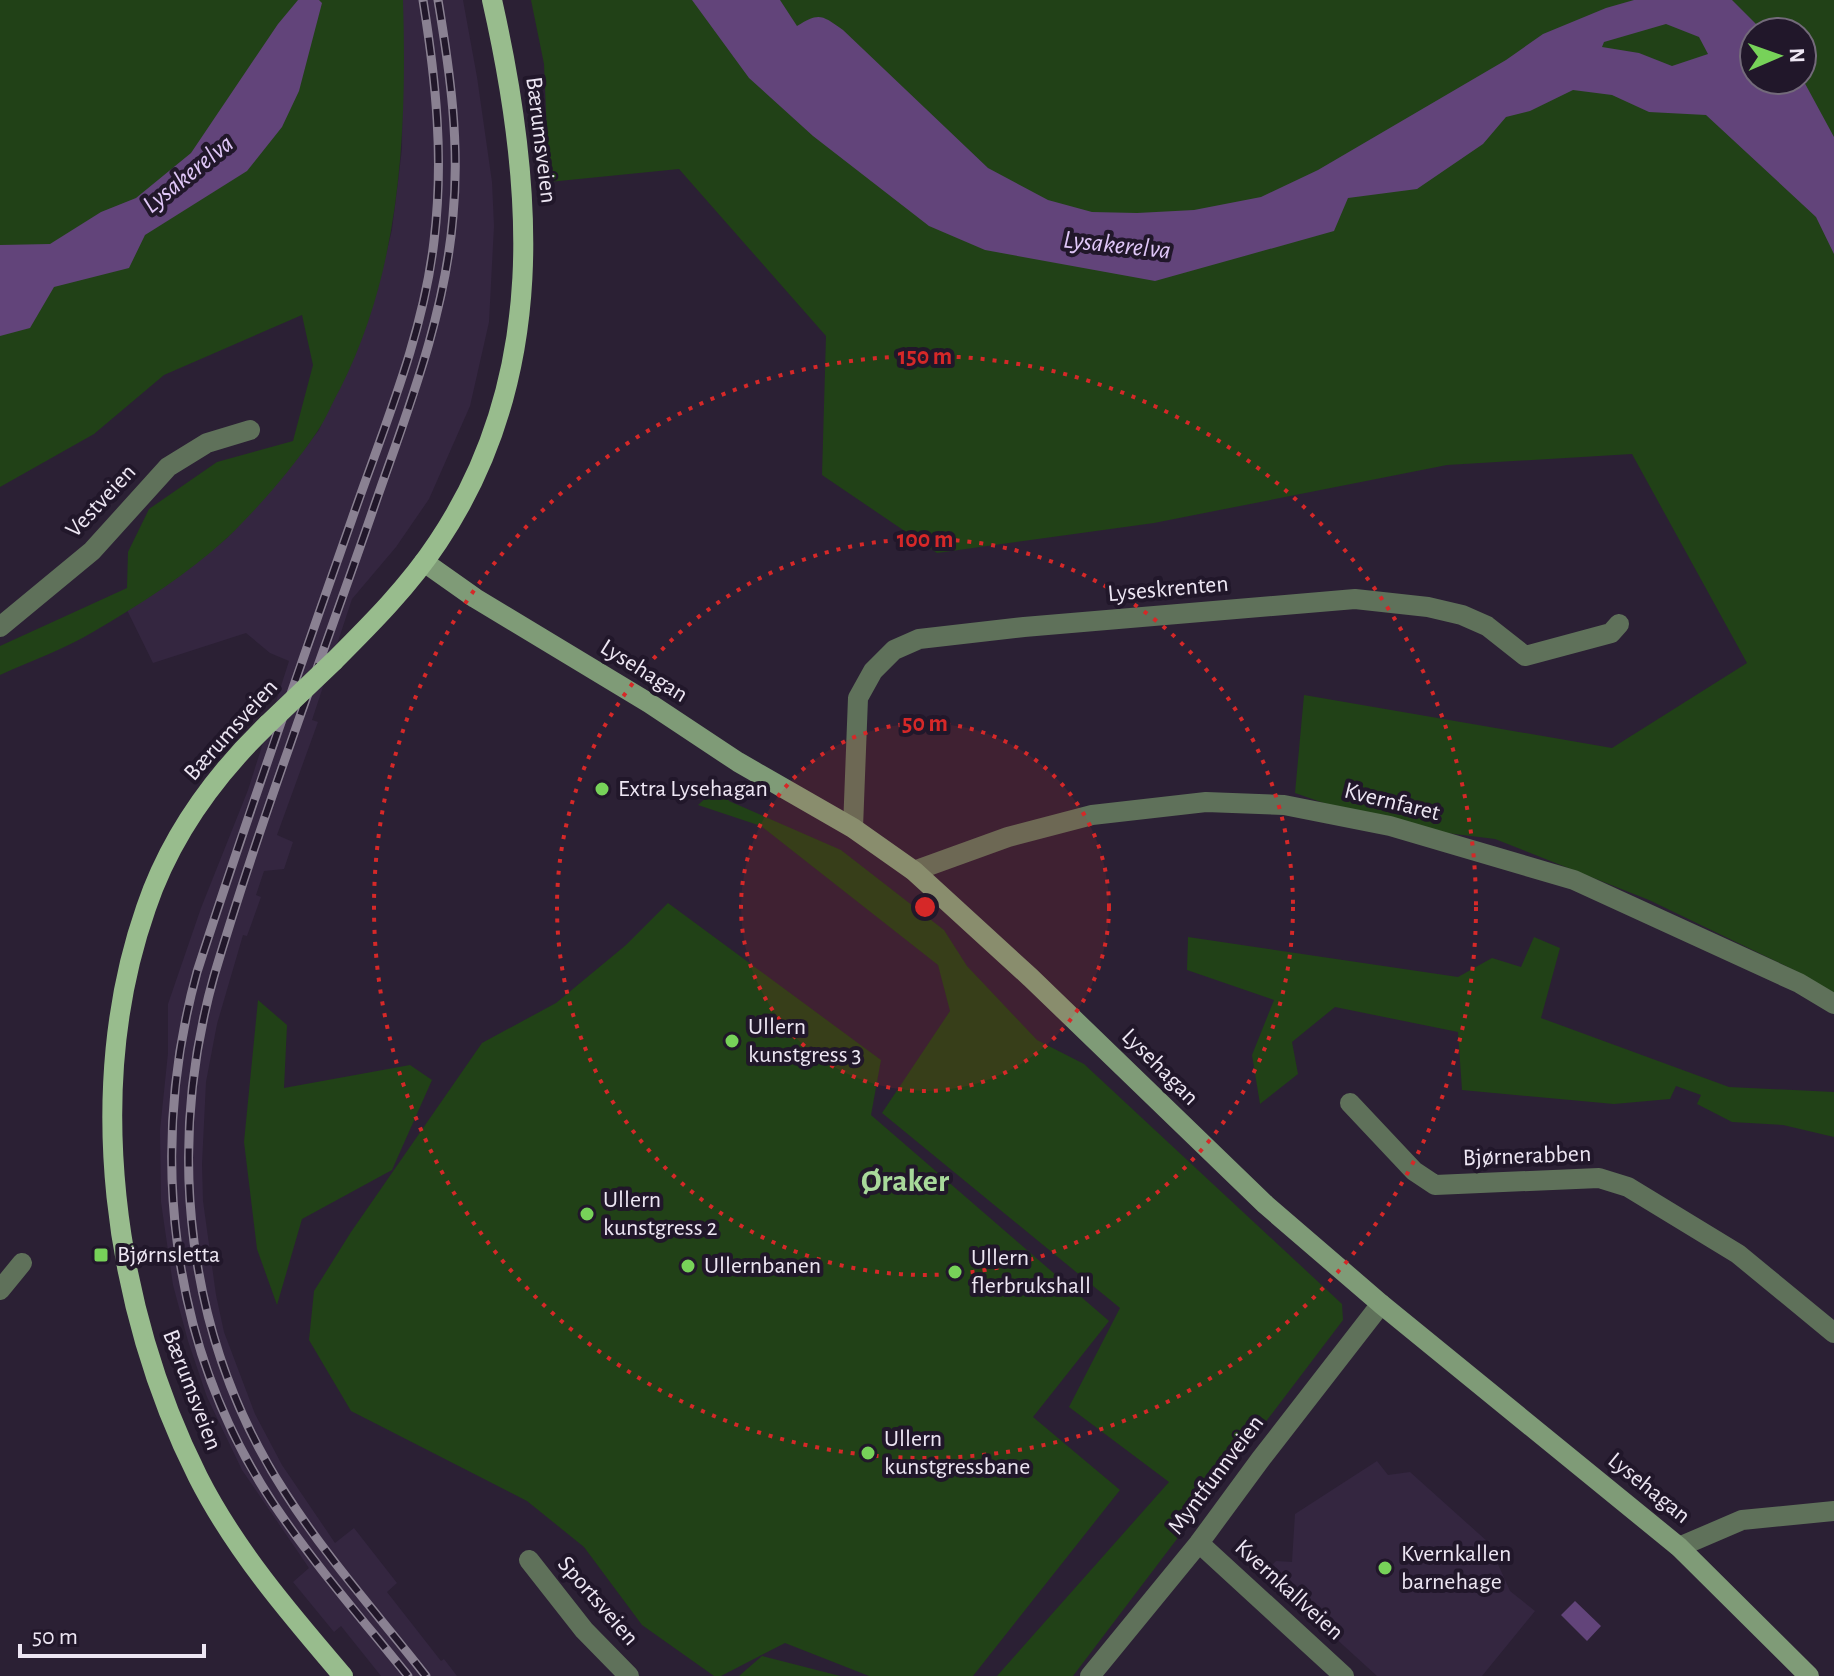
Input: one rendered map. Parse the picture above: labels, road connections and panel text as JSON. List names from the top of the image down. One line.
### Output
{"streets":{"main road":["Bærumsveien"],"street":["Vestveien","Lyseskrenten","Lysehagan","Kvernfaret","Bjørnerabben","Myntfunnveien","Kvernkallveien","Sportsveien"]},"crossings":[["Bærumsveien","Lysehagan"],["Lyseskrenten","Lysehagan"],["Lysehagan","Kvernfaret"],["Lysehagan","Myntfunnveien"],["Myntfunnveien","Kvernkallveien"]],"districts":["Øraker"],"water":["Lysakerelva"],"places":{"other":["Extra Lysehagan","Ullern kunstgress 3","Ullern kunstgress 2","Ullernbanen","Ullern flerbrukshall","Ullern kunstgressbane","Kvernkallen barnehage"],"transit":["Bjørnsletta"]},"scale_bar":"50 m","north":"right","rings":["150 m","100 m","50 m"]}
